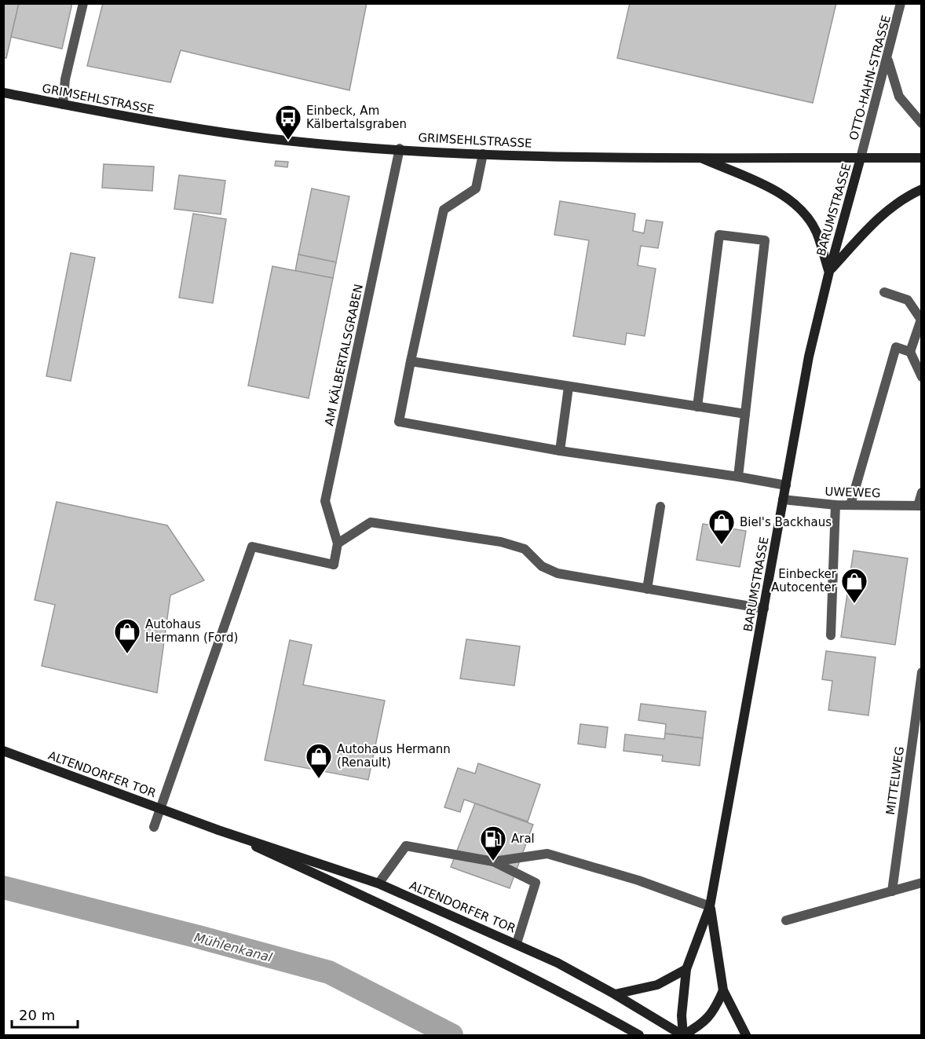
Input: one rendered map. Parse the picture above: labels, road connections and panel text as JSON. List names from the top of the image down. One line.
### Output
{"streets":{"main road":["GRIMSEHLSTRASSE","BARUMSTRASSE","ALTENDORFER TOR"],"street":["OTTO-HAHN-STRASSE","AM KÄLBERTALSGRABEN","UWEWEG","MITTELWEG"]},"crossings":[["OTTO-HAHN-STRASSE","GRIMSEHLSTRASSE"],["OTTO-HAHN-STRASSE","BARUMSTRASSE"],["GRIMSEHLSTRASSE","BARUMSTRASSE"],["GRIMSEHLSTRASSE","AM KÄLBERTALSGRABEN"],["BARUMSTRASSE","UWEWEG"],["BARUMSTRASSE","ALTENDORFER TOR"],["AM KÄLBERTALSGRABEN","ALTENDORFER TOR"]],"water":["Mühlenkanal"],"places":{"bus stop":["Einbeck, Am Kälbertalsgraben"],"shop":["Biel's Backhaus","Einbecker Autocenter","Autohaus Hermann (Ford)","Autohaus Hermann (Renault)"],"fuel station":["Aral"]},"scale_bar":"20 m"}
